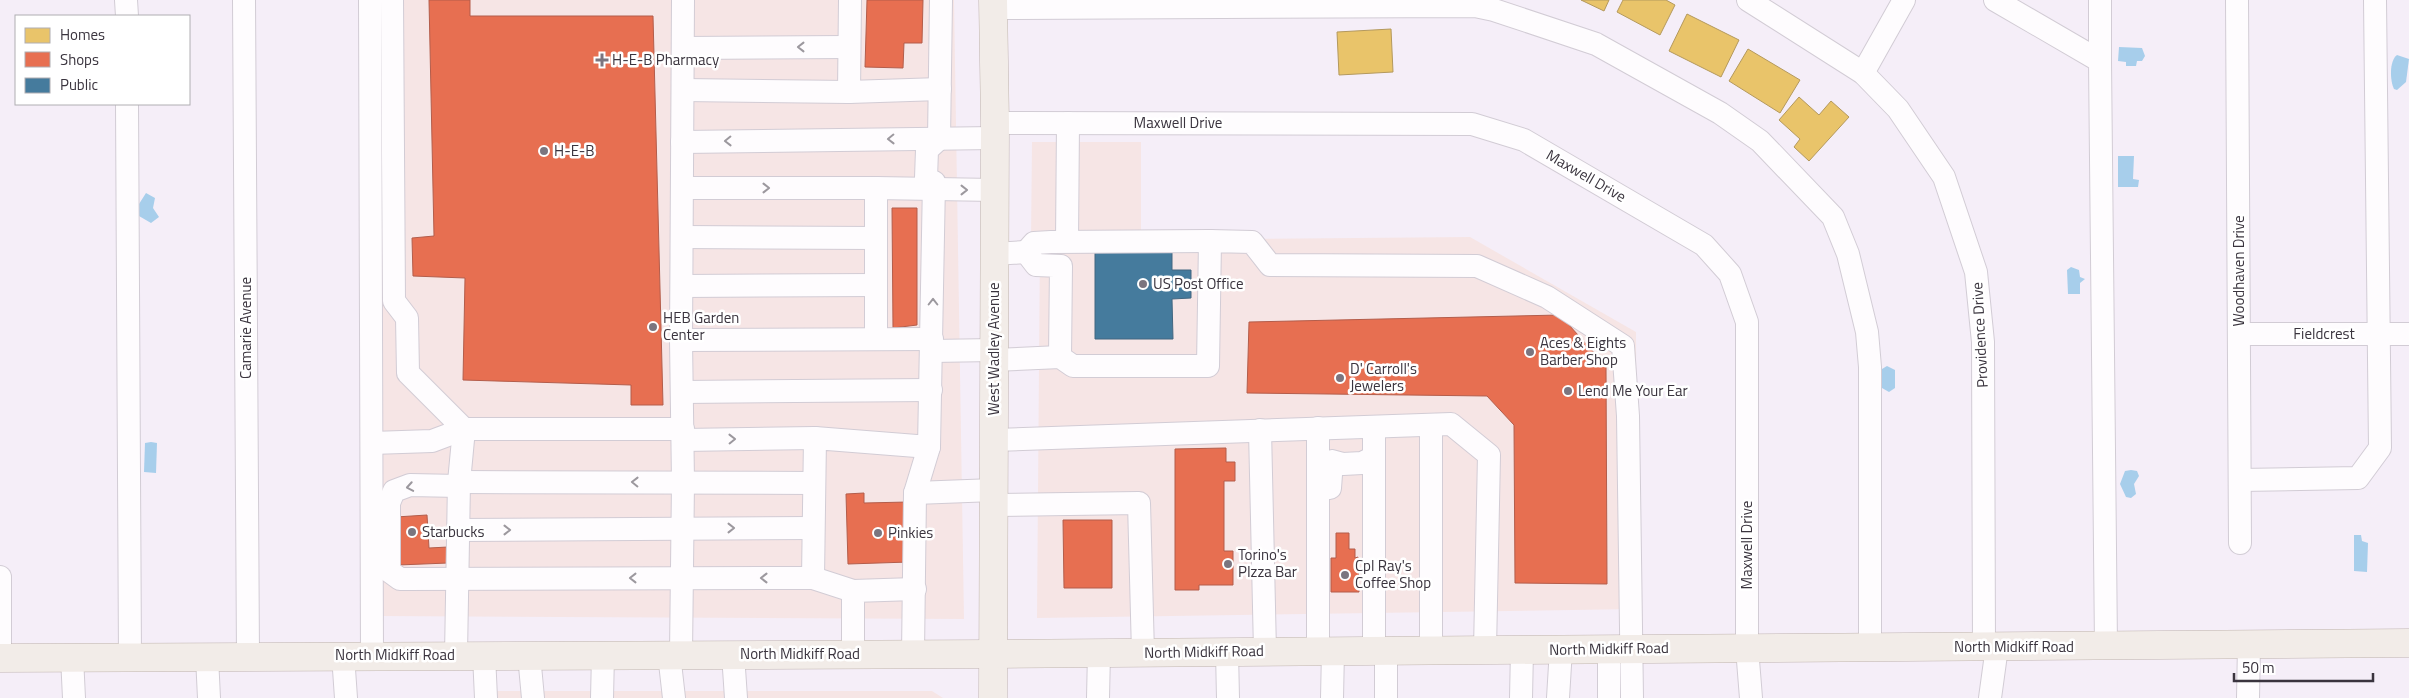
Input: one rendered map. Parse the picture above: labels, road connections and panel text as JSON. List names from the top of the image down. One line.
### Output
{"streets":{"main road":["West Wadley Avenue","North Midkiff Road"],"street":["Maxwell Drive","Woodhaven Drive","Camarie Avenue","Fieldcrest","Providence Drive"]},"crossings":[["Maxwell Drive","West Wadley Avenue"],["Maxwell Drive","North Midkiff Road"],["Woodhaven Drive","Fieldcrest"],["Camarie Avenue","North Midkiff Road"],["Providence Drive","North Midkiff Road"],["West Wadley Avenue","North Midkiff Road"]],"places":{"health":["H-E-B Pharmacy"],"other":["H-E-B","US Post Office","HEB Garden Center","Aces & Eights Barber Shop","D' Carroll's Jewelers","Lend Me Your Ear","Starbucks","Pinkies","Torino's PIzza Bar","Cpl Ray's Coffee Shop"]},"legend":["Homes","Shops","Public"],"scale_bar":"50 m"}
